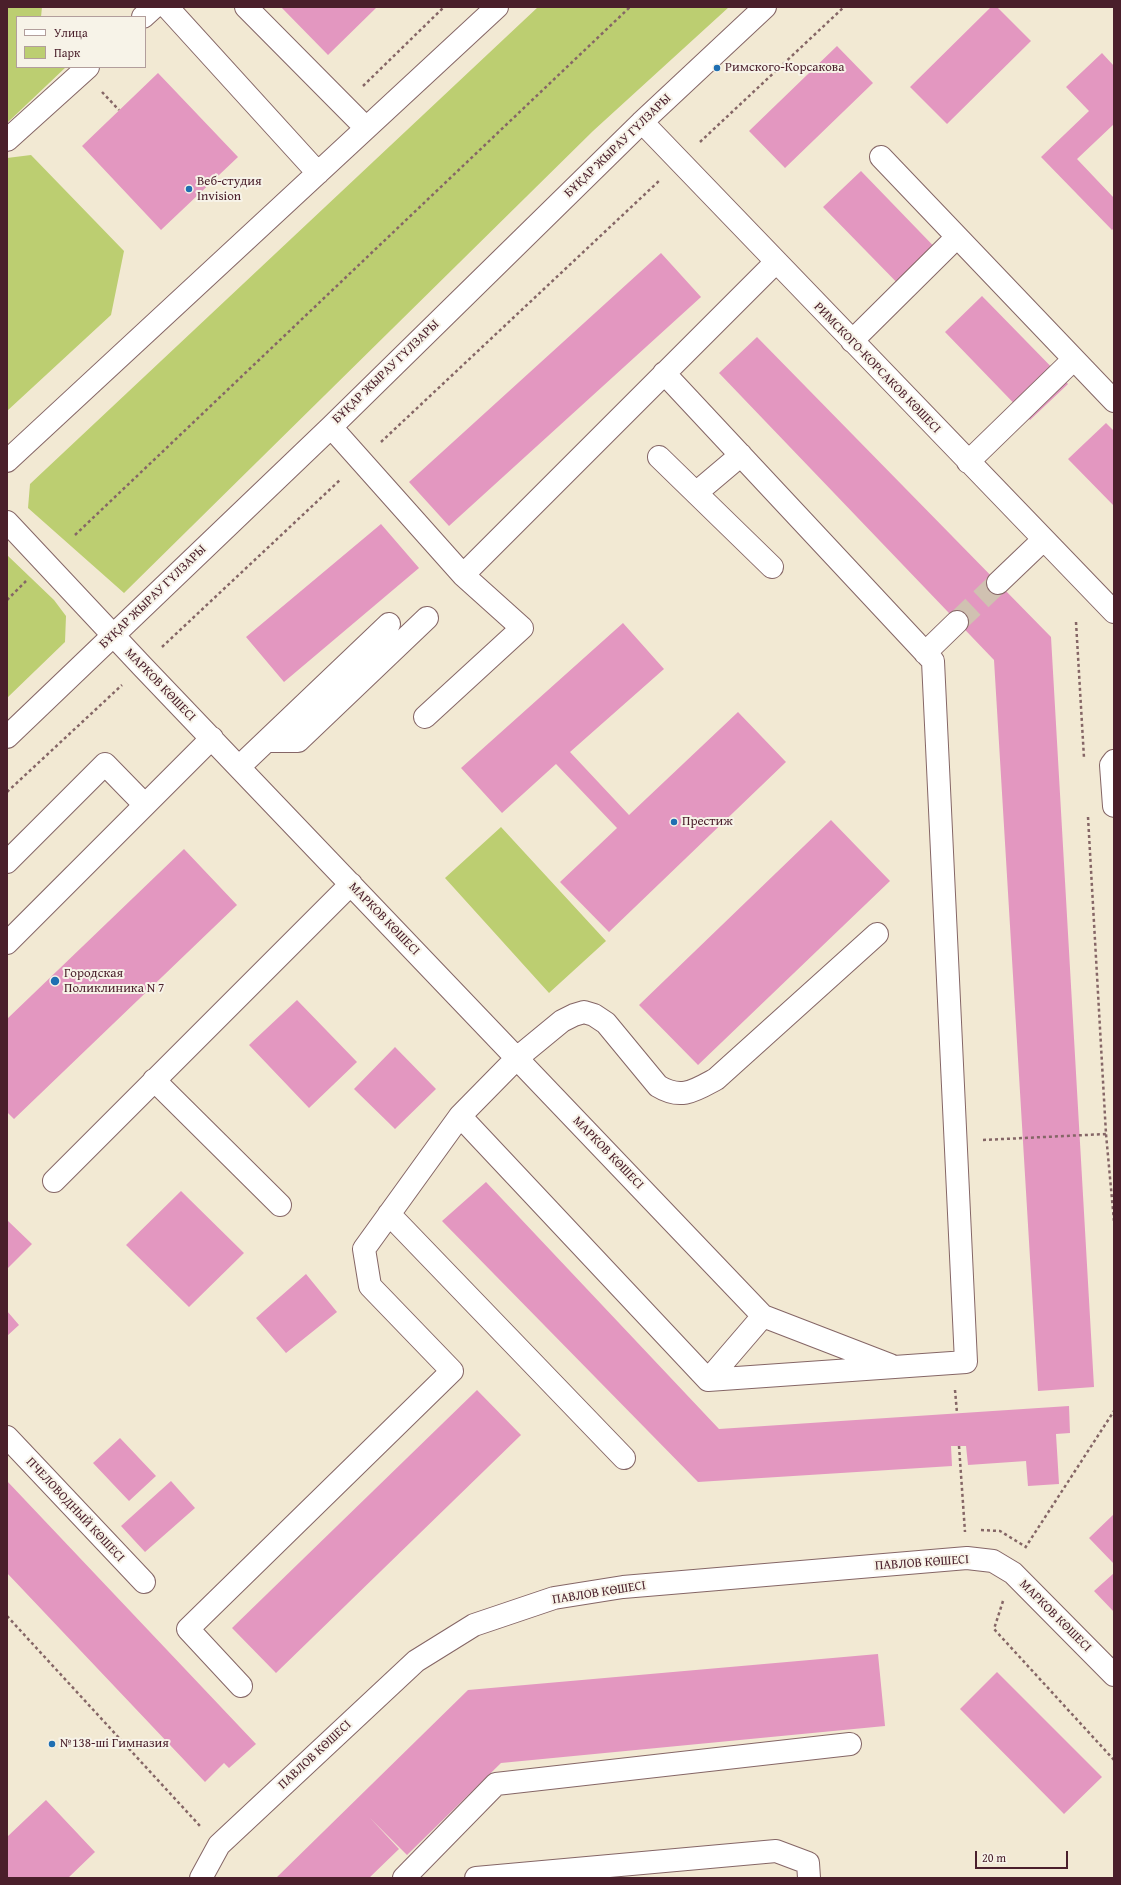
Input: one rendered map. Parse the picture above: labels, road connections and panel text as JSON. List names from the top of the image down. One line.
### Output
{"streets":{"street":["БҰҚАР ЖЫРАУ ГҮЛЗАРЫ","РИМСКОГО-КОРСАКОВ КӨШЕСІ","МАРКОВ КӨШЕСІ","ПЧЕЛОВОДНЫЙ КӨШЕСІ","ПАВЛОВ КӨШЕСІ"]},"crossings":[["БҰҚАР ЖЫРАУ ГҮЛЗАРЫ","РИМСКОГО-КОРСАКОВ КӨШЕСІ"],["БҰҚАР ЖЫРАУ ГҮЛЗАРЫ","МАРКОВ КӨШЕСІ"],["МАРКОВ КӨШЕСІ","ПАВЛОВ КӨШЕСІ"]],"places":["Римского-Корсакова","Веб-студия Invision","Престиж","Городская Поликлиника N 7","№138-ші Гимназия"],"legend":["Улица","Парк"],"scale_bar":"20 m"}
